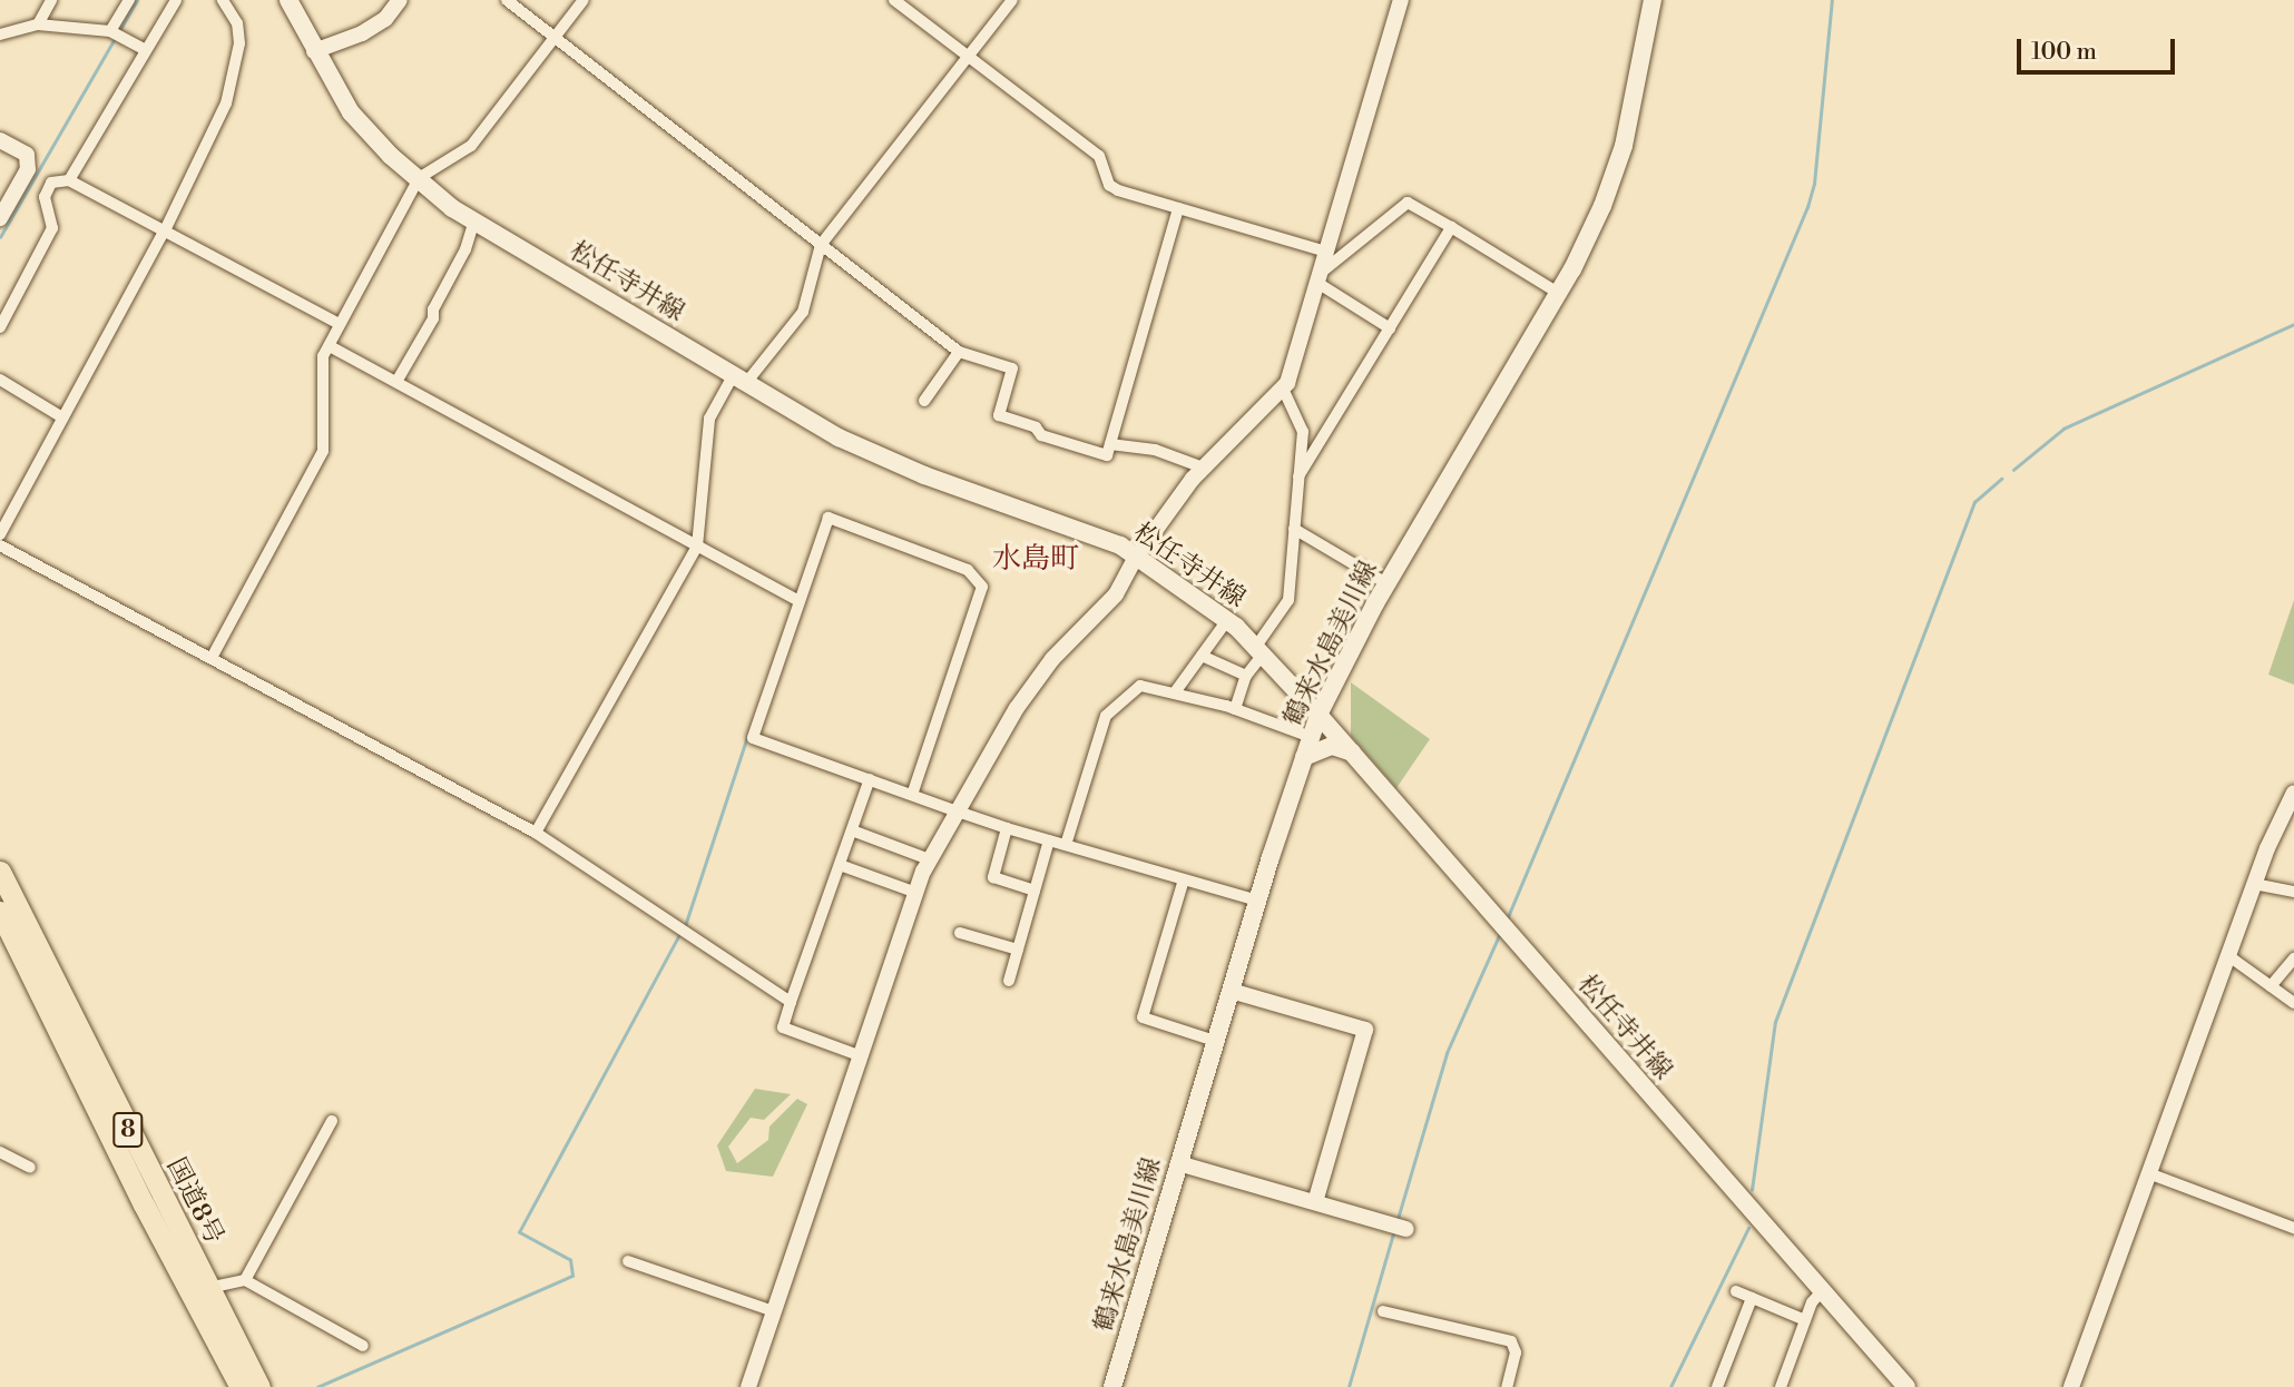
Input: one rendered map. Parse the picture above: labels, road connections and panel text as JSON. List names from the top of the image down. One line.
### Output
{"streets":{"highway":["8","国道8号"],"main road":["松任寺井線","鶴来水島美川線"]},"crossings":[["松任寺井線","鶴来水島美川線"]],"districts":["水島町"],"scale_bar":"100 m"}
